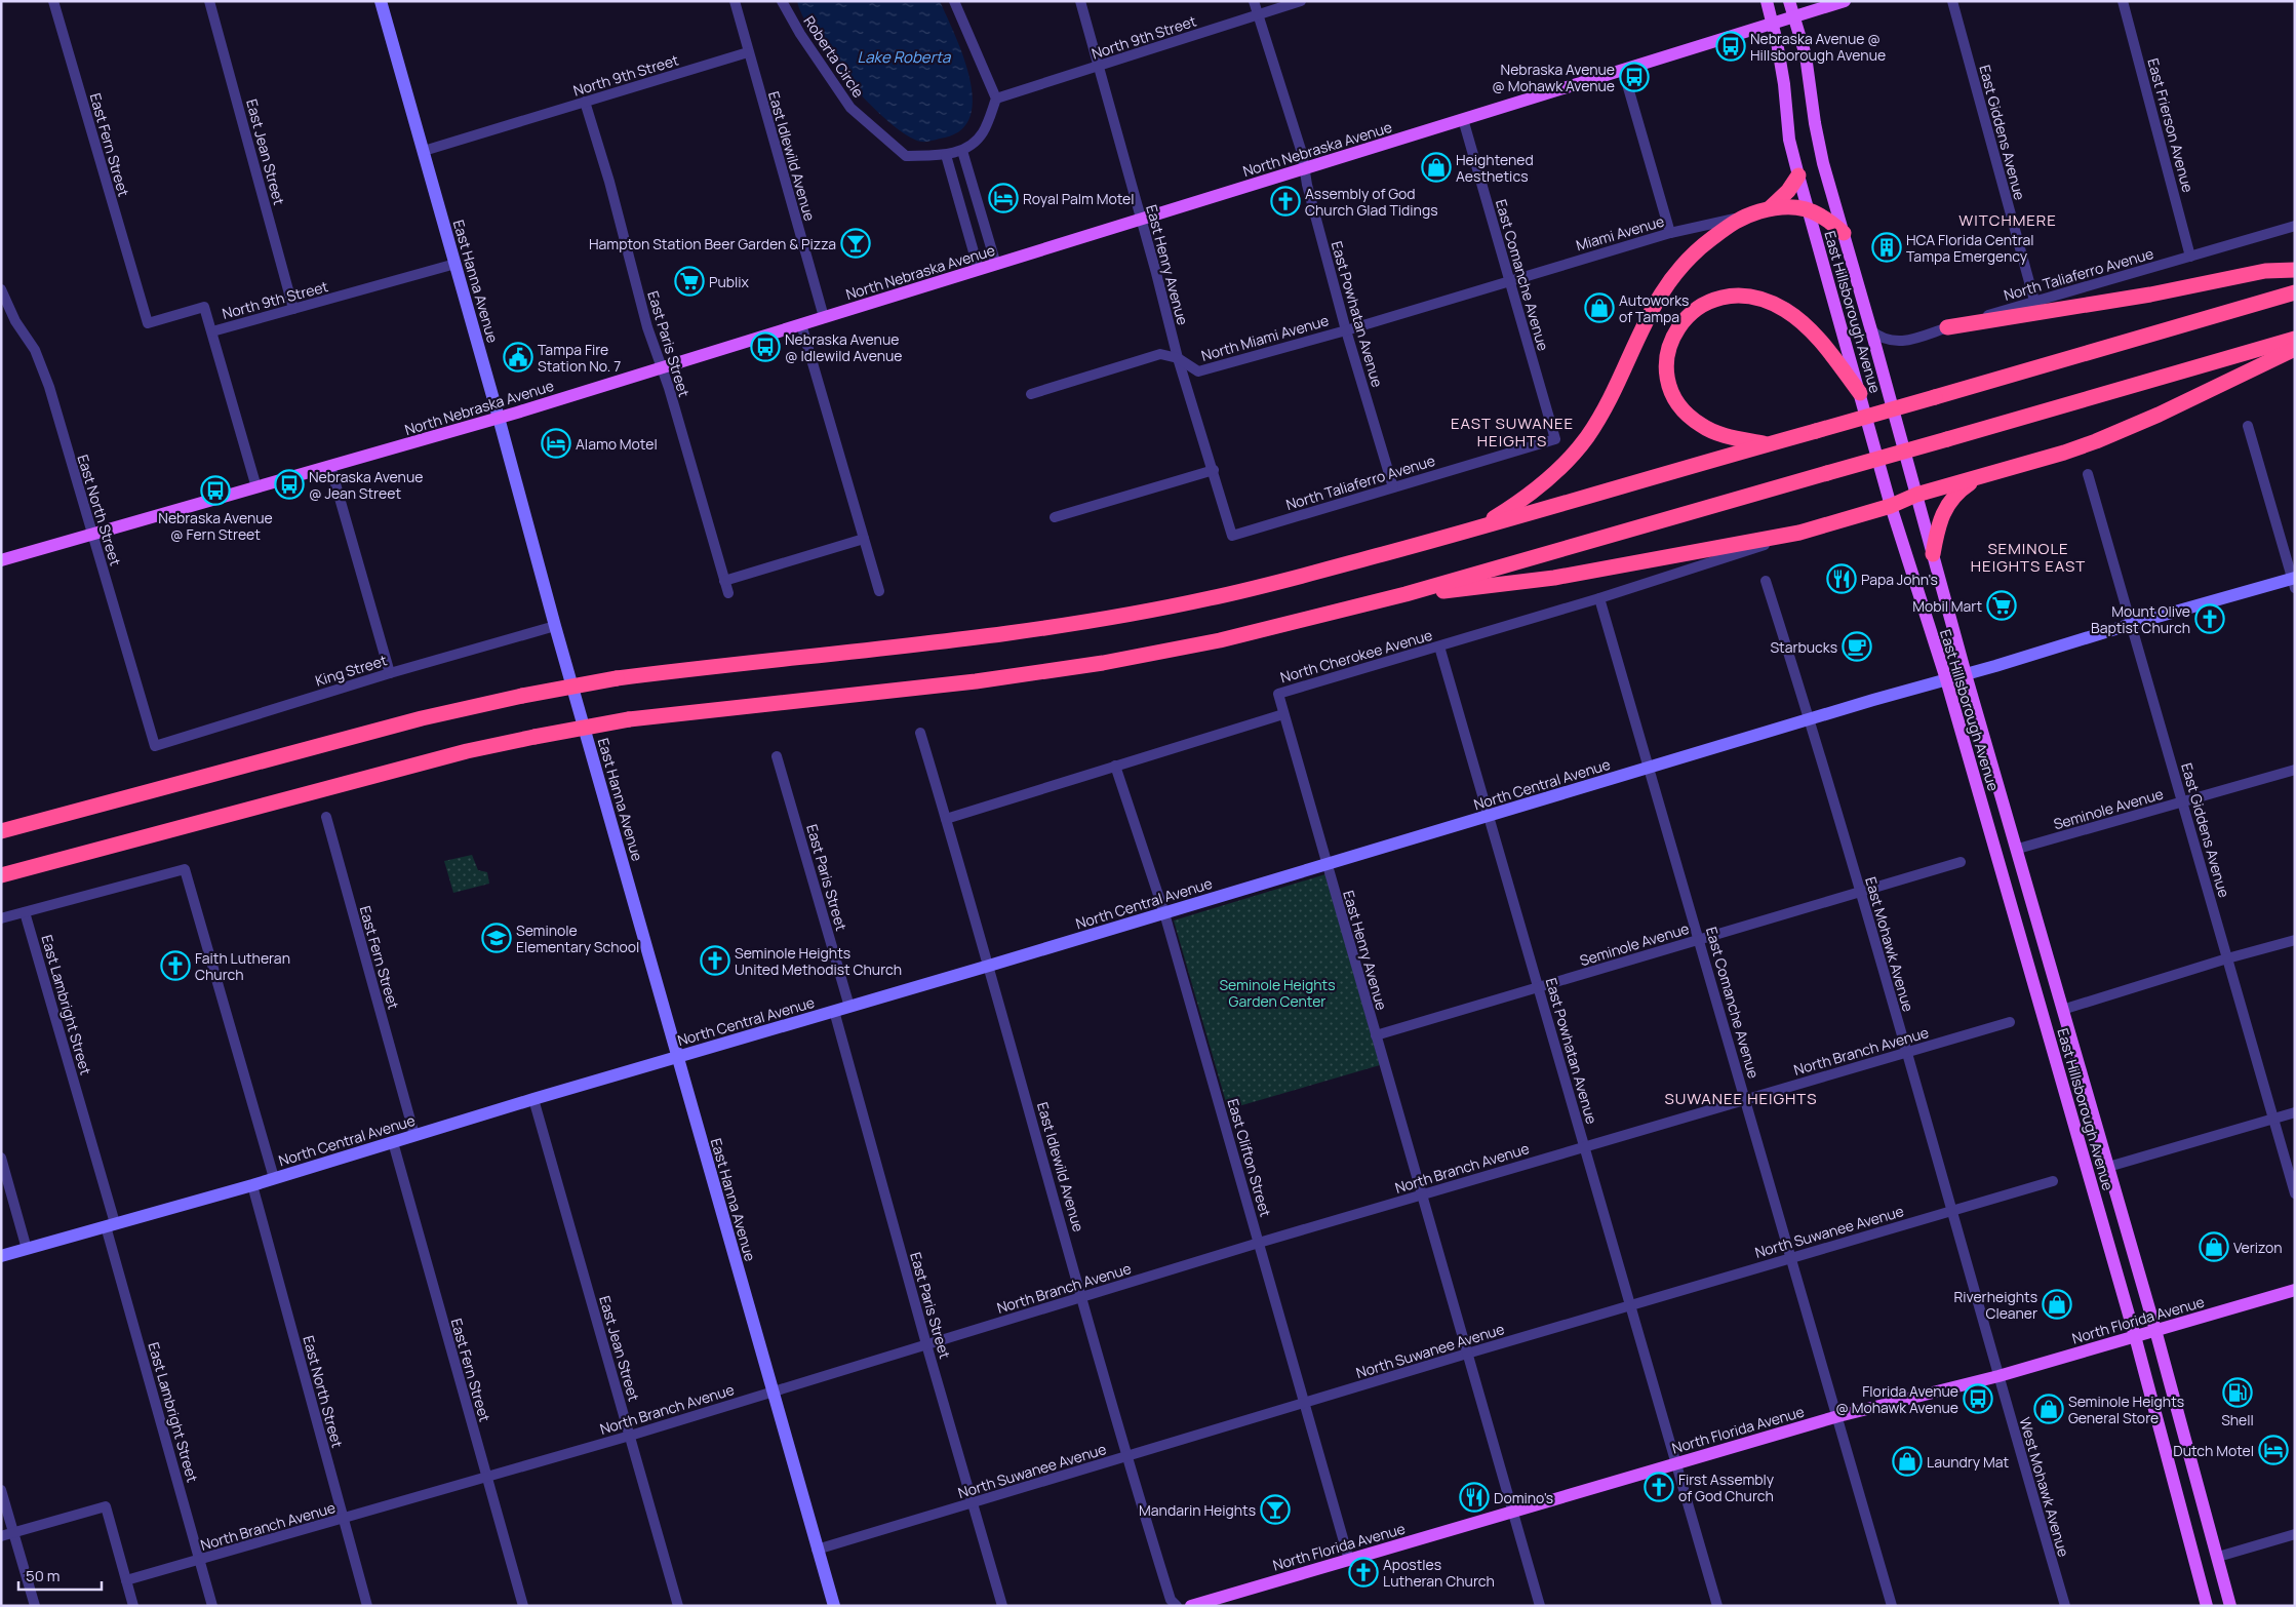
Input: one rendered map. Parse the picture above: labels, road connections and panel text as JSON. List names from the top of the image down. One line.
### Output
{"streets":{"main road":["North Nebraska Avenue","East Hillsborough Avenue","North Florida Avenue"],"street":["North 9th Street","Roberta Circle","East Frierson Avenue","East Giddens Avenue","East Fern Street","East Jean Street","East Idlewild Avenue","Miami Avenue","East Henry Avenue","North Taliaferro Avenue","East Comanche Avenue","East Hanna Avenue","East Powhatan Avenue","North Miami Avenue","East Paris Street","East North Street","North Cherokee Avenue","King Street","North Central Avenue","Seminole Avenue","East Mohawk Avenue","East Lambright Street","North Branch Avenue","East Clifton Street","North Suwanee Avenue","West Mohawk Avenue"]},"crossings":[["North 9th Street","Roberta Circle"],["North 9th Street","East Fern Street"],["North 9th Street","East Jean Street"],["North 9th Street","East Idlewild Avenue"],["North 9th Street","East Henry Avenue"],["North 9th Street","East Hanna Avenue"],["North 9th Street","East Powhatan Avenue"],["North 9th Street","East Paris Street"],["East Frierson Avenue","North Taliaferro Avenue"],["East Giddens Avenue","North Taliaferro Avenue"],["East Giddens Avenue","North Central Avenue"],["East Giddens Avenue","Seminole Avenue"],["East Fern Street","North Central Avenue"],["East Fern Street","North Branch Avenue"],["North Nebraska Avenue","East Idlewild Avenue"],["North Nebraska Avenue","East Henry Avenue"],["North Nebraska Avenue","East Comanche Avenue"],["North Nebraska Avenue","East Hanna Avenue"],["North Nebraska Avenue","East Hillsborough Avenue"],["North Nebraska Avenue","East Powhatan Avenue"],["North Nebraska Avenue","East Paris Street"],["North Nebraska Avenue","East North Street"],["East Jean Street","North Central Avenue"],["East Jean Street","North Branch Avenue"],["East Idlewild Avenue","North Central Avenue"],["East Idlewild Avenue","North Branch Avenue"],["East Idlewild Avenue","North Suwanee Avenue"],["Miami Avenue","East Comanche Avenue"],["Miami Avenue","North Miami Avenue"],["East Henry Avenue","North Taliaferro Avenue"],["East Henry Avenue","North Miami Avenue"],["East Henry Avenue","North Cherokee Avenue"],["East Henry Avenue","North Central Avenue"],["East Henry Avenue","Seminole Avenue"],["East Henry Avenue","North Branch Avenue"],["East Henry Avenue","North Suwanee Avenue"],["East Henry Avenue","North Florida Avenue"],["North Taliaferro Avenue","East Comanche Avenue"],["North Taliaferro Avenue","East Hillsborough Avenue"],["North Taliaferro Avenue","East Powhatan Avenue"],["East Comanche Avenue","North Miami Avenue"],["East Comanche Avenue","North Cherokee Avenue"],["East Comanche Avenue","North Central Avenue"],["East Comanche Avenue","Seminole Avenue"],["East Comanche Avenue","North Branch Avenue"],["East Comanche Avenue","North Suwanee Avenue"],["East Comanche Avenue","North Florida Avenue"],["East Hanna Avenue","King Street"],["East Hanna Avenue","North Central Avenue"],["East Hanna Avenue","North Branch Avenue"],["East Hanna Avenue","North Suwanee Avenue"],["East Hillsborough Avenue","North Central Avenue"],["East Hillsborough Avenue","Seminole Avenue"],["East Hillsborough Avenue","North Florida Avenue"],["East Powhatan Avenue","North Miami Avenue"],["East Powhatan Avenue","North Cherokee Avenue"],["East Powhatan Avenue","North Central Avenue"],["East Powhatan Avenue","Seminole Avenue"],["East Powhatan Avenue","North Branch Avenue"],["East Powhatan Avenue","North Suwanee Avenue"],["East Powhatan Avenue","North Florida Avenue"],["East Paris Street","North Central Avenue"],["East Paris Street","North Branch Avenue"],["East Paris Street","North Suwanee Avenue"],["East North Street","King Street"],["East North Street","North Central Avenue"],["East North Street","North Branch Avenue"],["North Central Avenue","East Mohawk Avenue"],["North Central Avenue","East Lambright Street"],["North Central Avenue","East Clifton Street"],["Seminole Avenue","East Mohawk Avenue"],["East Mohawk Avenue","North Branch Avenue"],["East Mohawk Avenue","North Suwanee Avenue"],["East Mohawk Avenue","North Florida Avenue"],["East Mohawk Avenue","West Mohawk Avenue"],["East Lambright Street","North Branch Avenue"],["North Branch Avenue","East Clifton Street"],["East Clifton Street","North Suwanee Avenue"],["East Clifton Street","North Florida Avenue"],["North Florida Avenue","West Mohawk Avenue"]],"districts":["WITCHMERE","EAST SUWANEE HEIGHTS","SEMINOLE HEIGHTS EAST","SUWANEE HEIGHTS"],"water":["Lake Roberta"],"parks":["Seminole Heights Garden Center"],"places":{"bus stop":["Nebraska Avenue @ Hillsborough Avenue","Nebraska Avenue @ Mohawk Avenue","Nebraska Avenue @ Idlewild Avenue","Nebraska Avenue @ Jean Street","Nebraska Avenue @ Fern Street","Florida Avenue @ Mohawk Avenue"],"shop":["Heightened Aesthetics","Autoworks of Tampa","Verizon","Riverheights Cleaner","Seminole Heights General Store","Laundry Mat"],"hotel":["Royal Palm Motel","Alamo Motel","Dutch Motel"],"church":["Assembly of God Church Glad Tidings","Mount Olive Baptist Church","Seminole Heights United Methodist Church","Faith Lutheran Church","First Assembly of God Church","Apostles Lutheran Church"],"bar":["Hampton Station Beer Garden & Pizza","Mandarin Heights"],"building":["HCA Florida Central Tampa Emergency"],"supermarket":["Publix","Mobil Mart"],"public building":["Tampa Fire Station No. 7"],"restaurant":["Papa John's","Domino's"],"cafe":["Starbucks"],"school or university":["Seminole Elementary School"],"fuel station":["Shell"]},"scale_bar":"50 m"}
